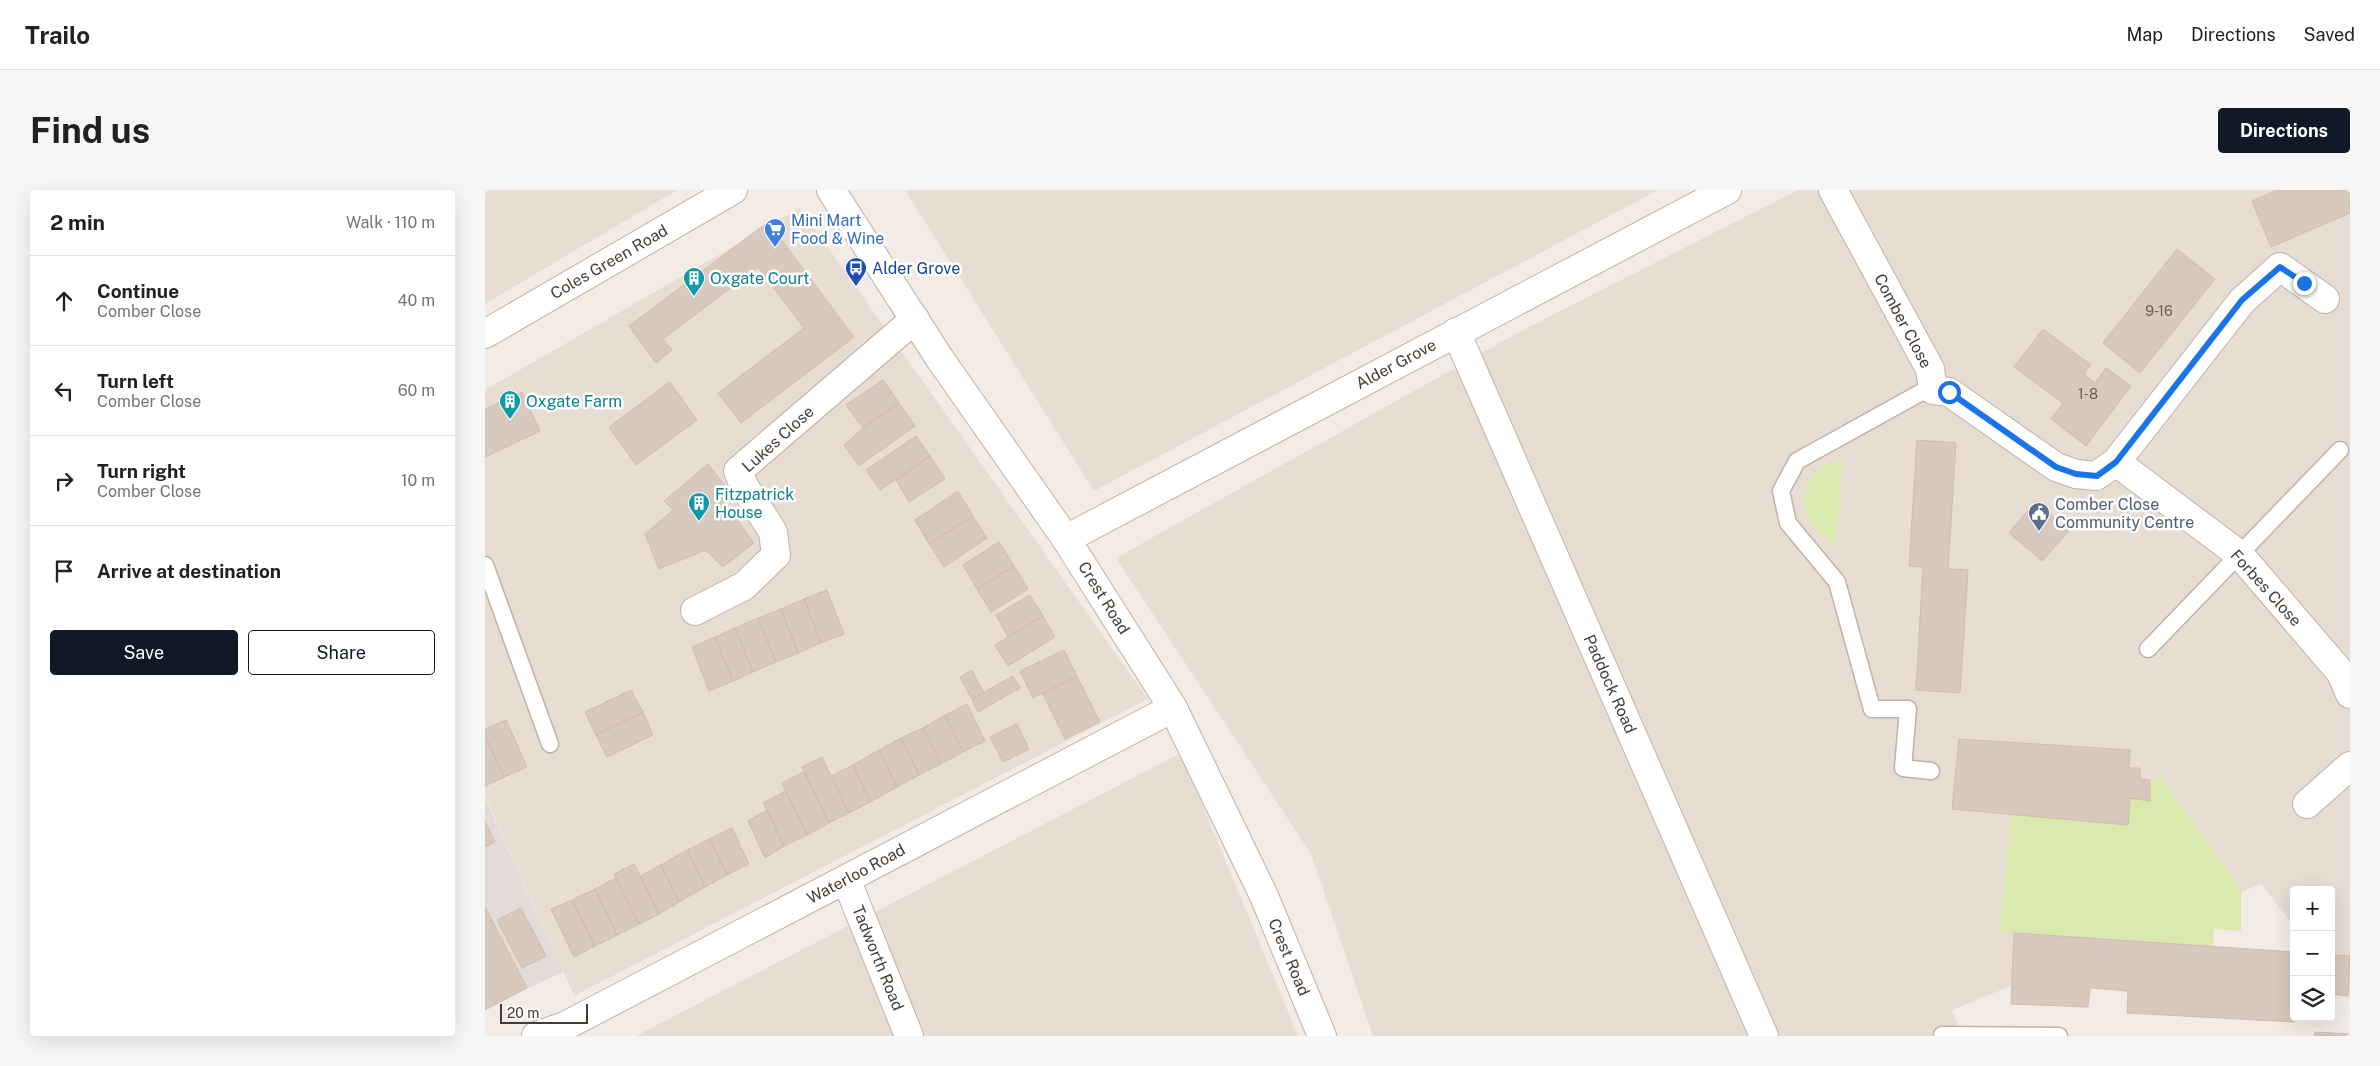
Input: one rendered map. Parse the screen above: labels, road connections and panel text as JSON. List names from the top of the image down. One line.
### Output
{"streets":{"street":["Coles Green Road","Comber Close","Alder Grove","Lukes Close","Forbes Close","Crest Road","Paddock Road","Waterloo Road","Tadworth Road"]},"crossings":[["Comber Close","Forbes Close"],["Alder Grove","Crest Road"],["Alder Grove","Paddock Road"],["Lukes Close","Crest Road"],["Crest Road","Waterloo Road"],["Waterloo Road","Tadworth Road"]],"places":{"supermarket":["Mini Mart Food & Wine"],"bus stop":["Alder Grove"],"building":["Oxgate Court","Oxgate Farm","Fitzpatrick House"],"public building":["Comber Close Community Centre"]},"house_numbers":["9-16","1-8"],"scale_bar":"20 m","page":{"header":"Trailo","nav":["Map","Directions","Saved"],"buttons":["Directions",["Save","Share"]],"title":"Find us","heading":["2 min","Walk · 110 m"],"list":[["Continue","Comber Close","40 m"],["Turn left","Comber Close","60 m"],["Turn right","Comber Close","10 m"],"Arrive at destination"],"map_buttons":["+","−"],"scale":"20 m"}}
